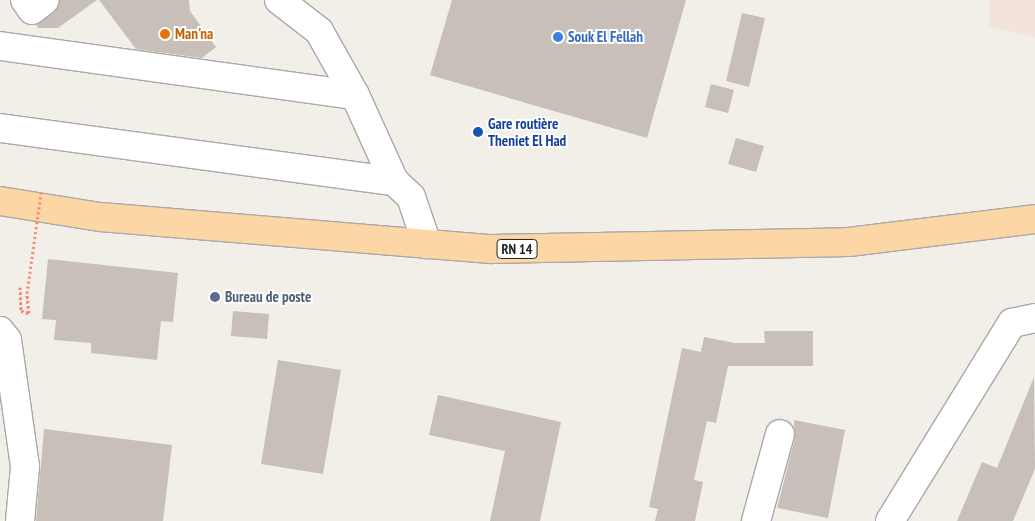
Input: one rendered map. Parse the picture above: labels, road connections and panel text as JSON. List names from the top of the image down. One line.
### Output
{"streets":{"main road":["RN 14"]},"places":["Man'na","Souk El Fellah","Gare routière Theniet El Had","Bureau de poste"]}
